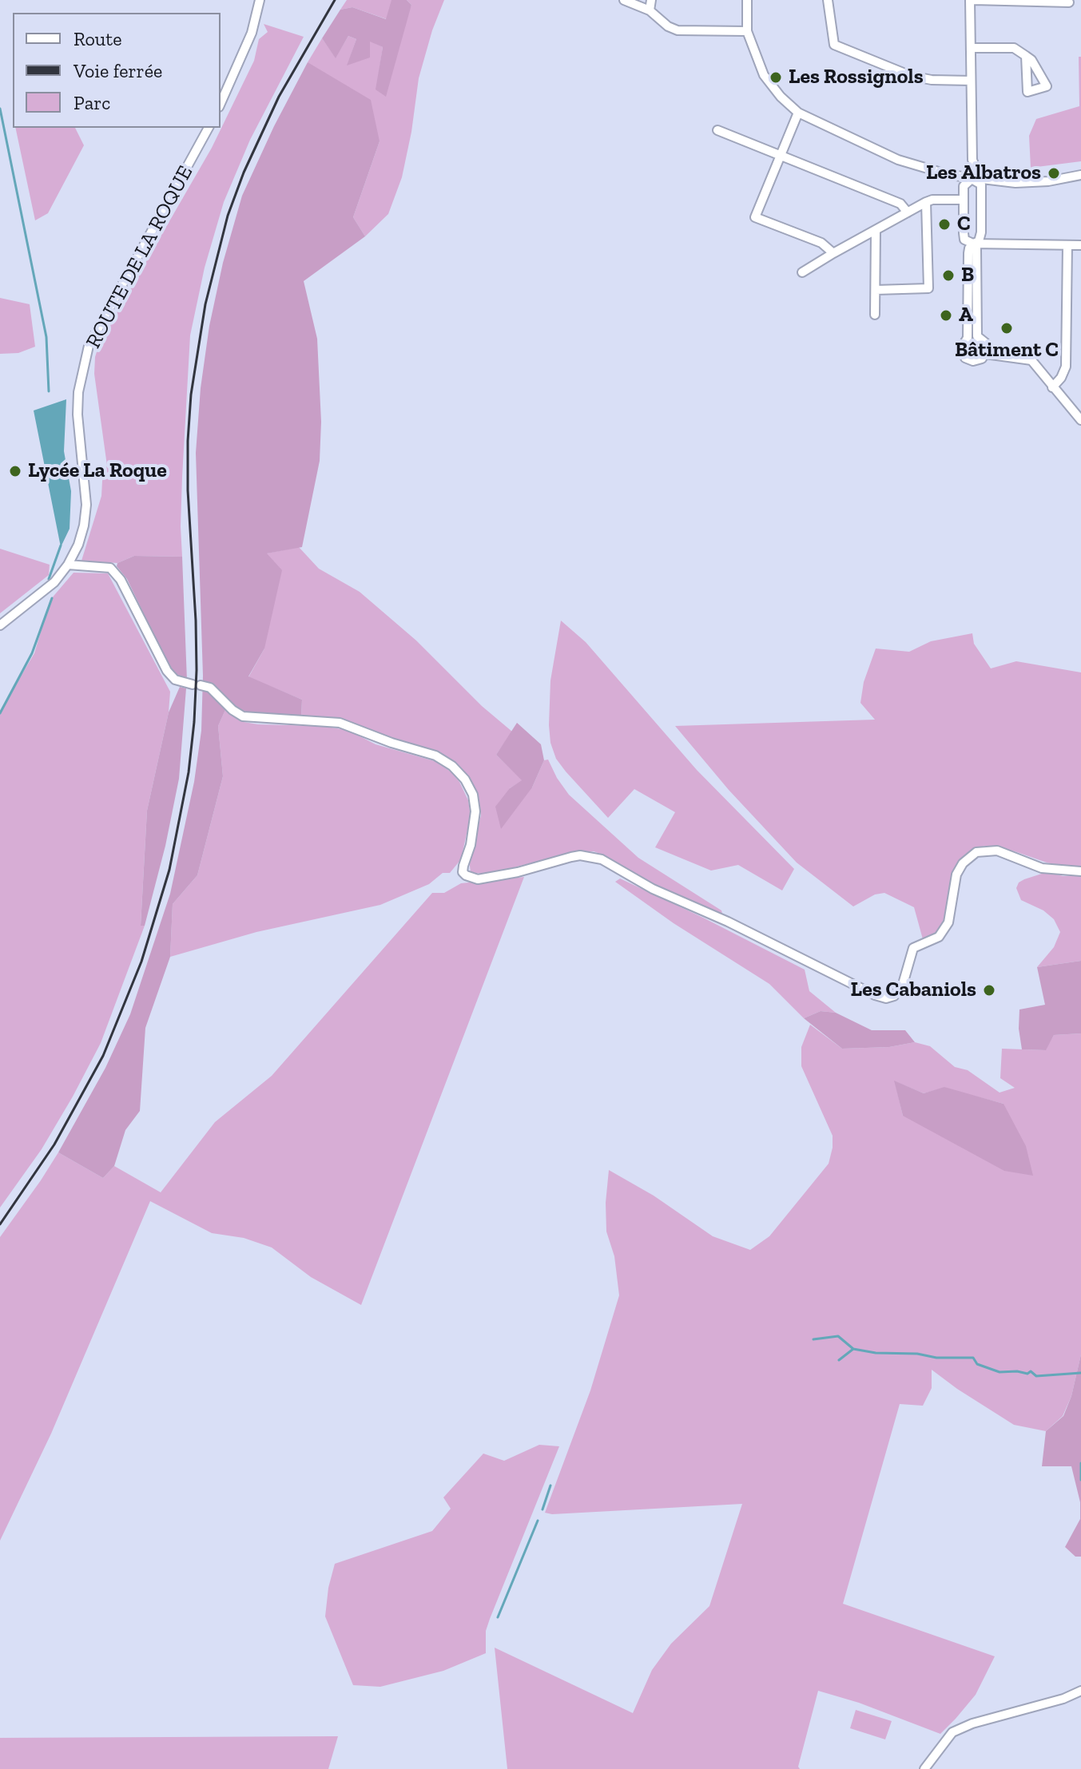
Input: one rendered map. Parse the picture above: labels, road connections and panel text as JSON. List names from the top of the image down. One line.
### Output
{"streets":{"street":["ROUTE DE LA ROQUE"]},"places":["Les Rossignols","Les Albatros","C","B","A","Bâtiment C","Lycée La Roque","Les Cabaniols"],"legend":["Route","Voie ferrée","Parc"]}
